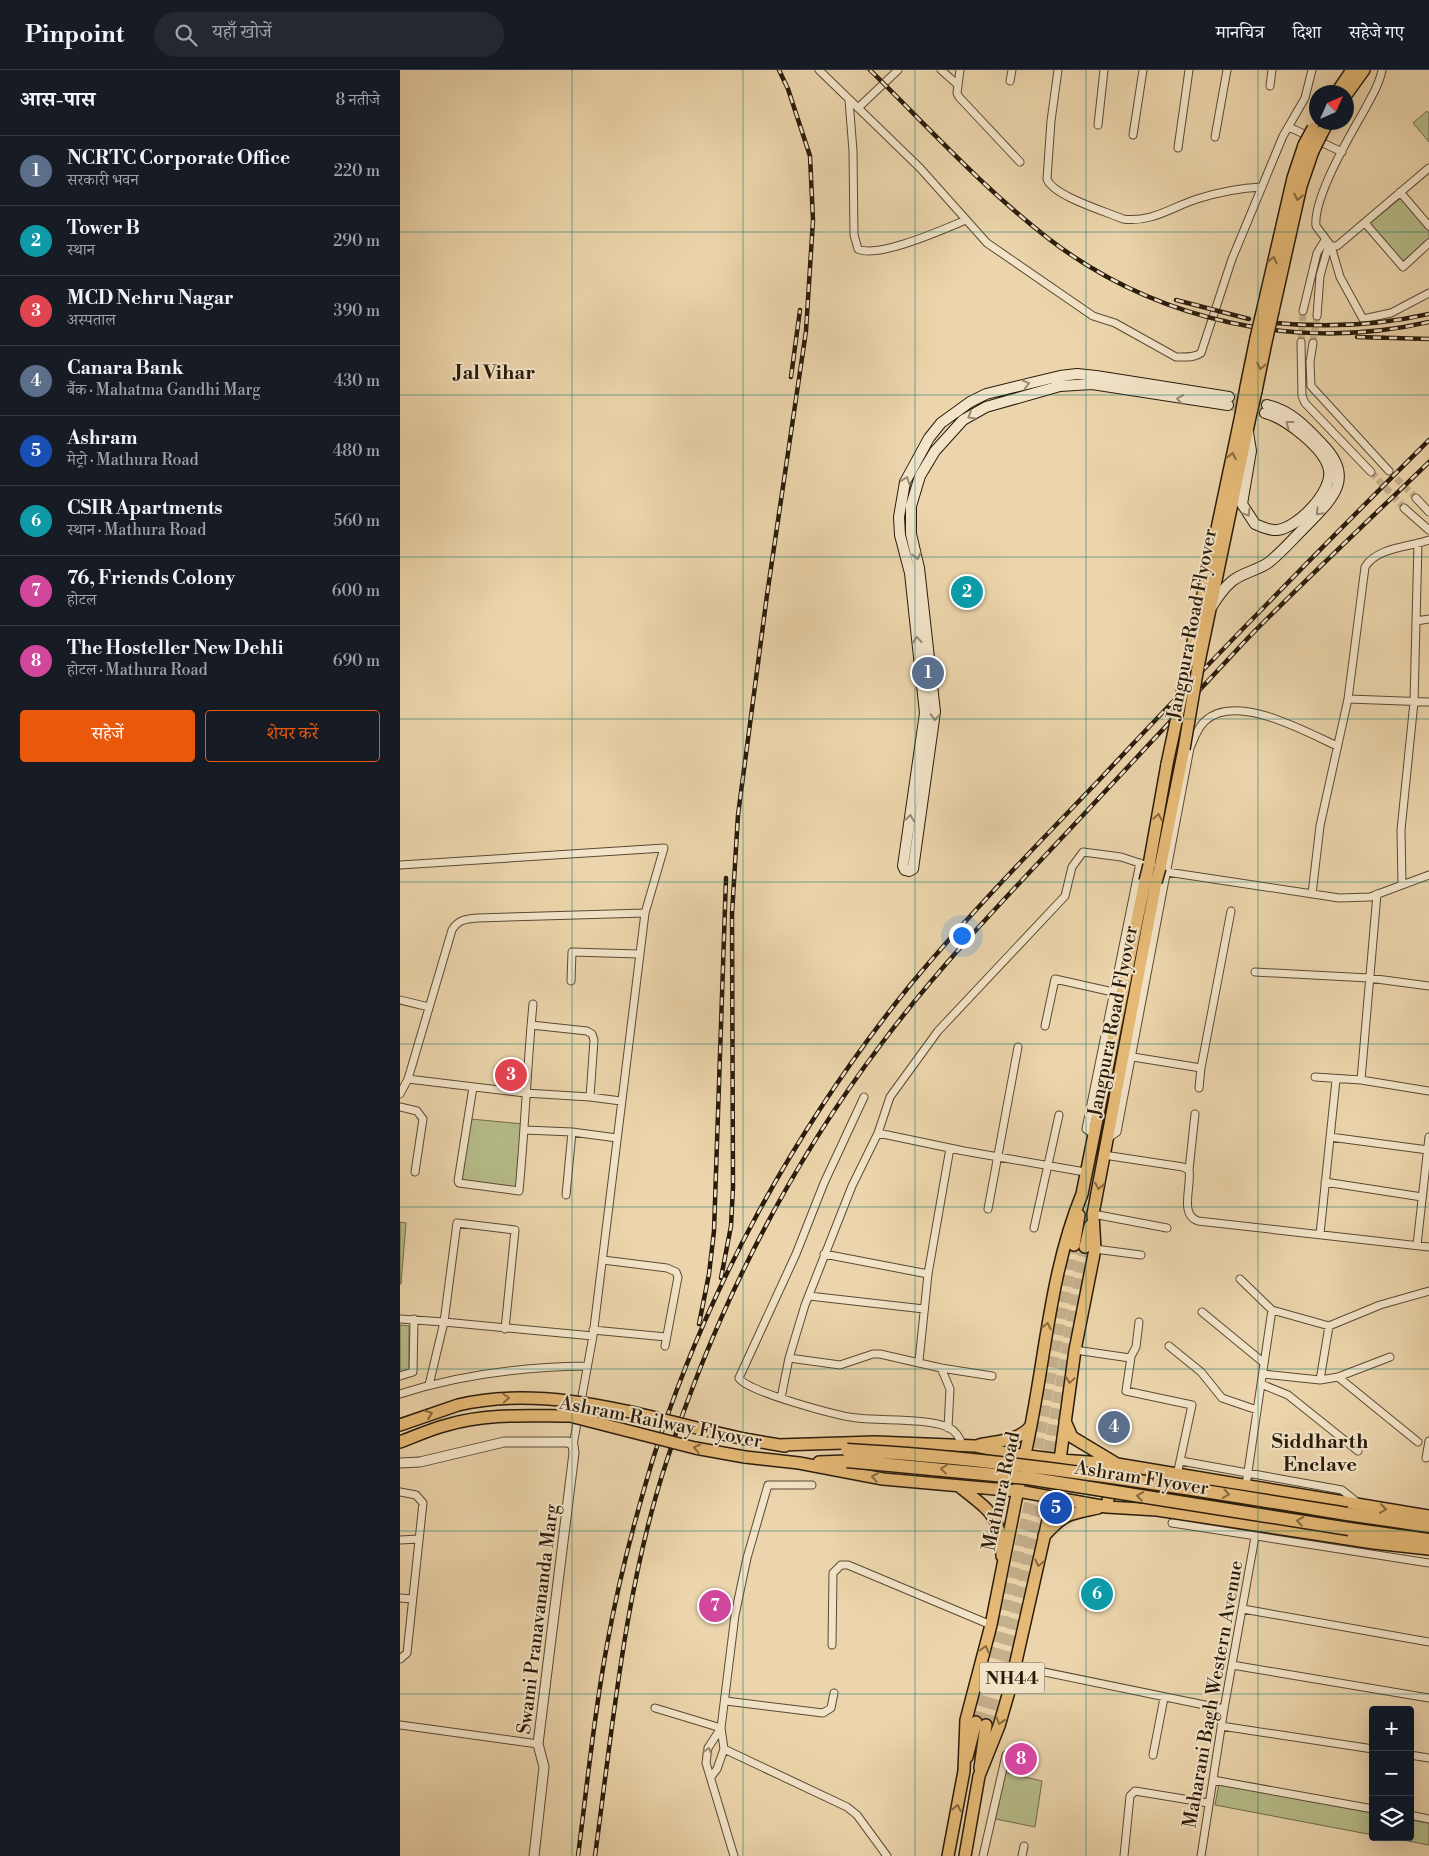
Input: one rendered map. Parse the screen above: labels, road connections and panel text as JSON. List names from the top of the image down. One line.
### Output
{"streets":{"highway":["Ashram Flyover"],"main road":["Jangpura Road Flyover","Ashram Railway Flyover","Mathura Road","NH44"],"street":["Swami Pranavananda Marg","Maharani Bagh Western Avenue"]},"crossings":[["Jangpura Road Flyover","Mathura Road"]],"districts":["Jal Vihar","Siddharth Enclave"],"north":"top right","page":{"header":"Pinpoint","search":"यहाँ खोजें","nav":["मानचित्र","दिशा","सहेजे गए"],"heading":["आस-पास","8 नतीजे"],"list":[{"mark":"1","name":"NCRTC Corporate Office","note":"सरकारी भवन","value":"220 m"},{"mark":"2","name":"Tower B","note":"स्थान","value":"290 m"},{"mark":"3","name":"MCD Nehru Nagar","note":"अस्पताल","value":"390 m"},{"mark":"4","name":"Canara Bank","note":"बैंक · Mahatma Gandhi Marg","value":"430 m"},{"mark":"5","name":"Ashram","note":"मेट्रो · Mathura Road","value":"480 m"},{"mark":"6","name":"CSIR Apartments","note":"स्थान · Mathura Road","value":"560 m"},{"mark":"7","name":"76, Friends Colony","note":"होटल","value":"600 m"},{"mark":"8","name":"The Hosteller New Dehli","note":"होटल · Mathura Road","value":"690 m"}],"pins":["2","1","3","4","5","6","7","8"],"buttons":["सहेजें","शेयर करें"],"map_buttons":["+","−"]}}
